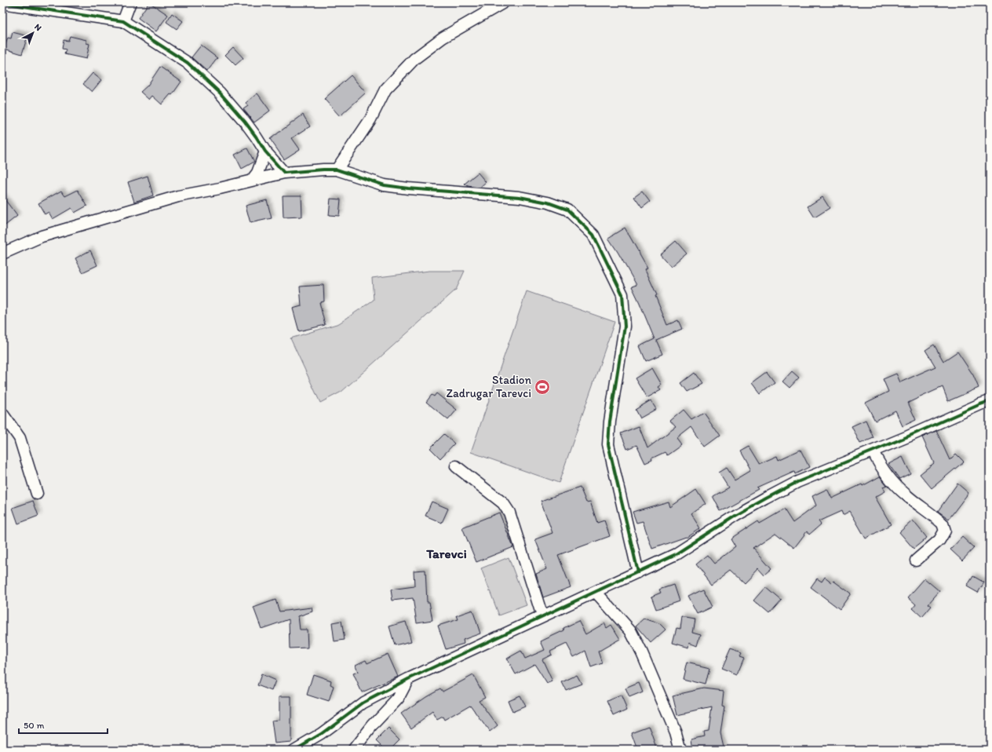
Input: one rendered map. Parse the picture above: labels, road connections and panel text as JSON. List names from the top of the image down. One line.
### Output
{"districts":["Tarevci"],"places":{"sports":["Stadion Zadrugar Tarevci"]},"scale_bar":"50 m","north":"top right"}
